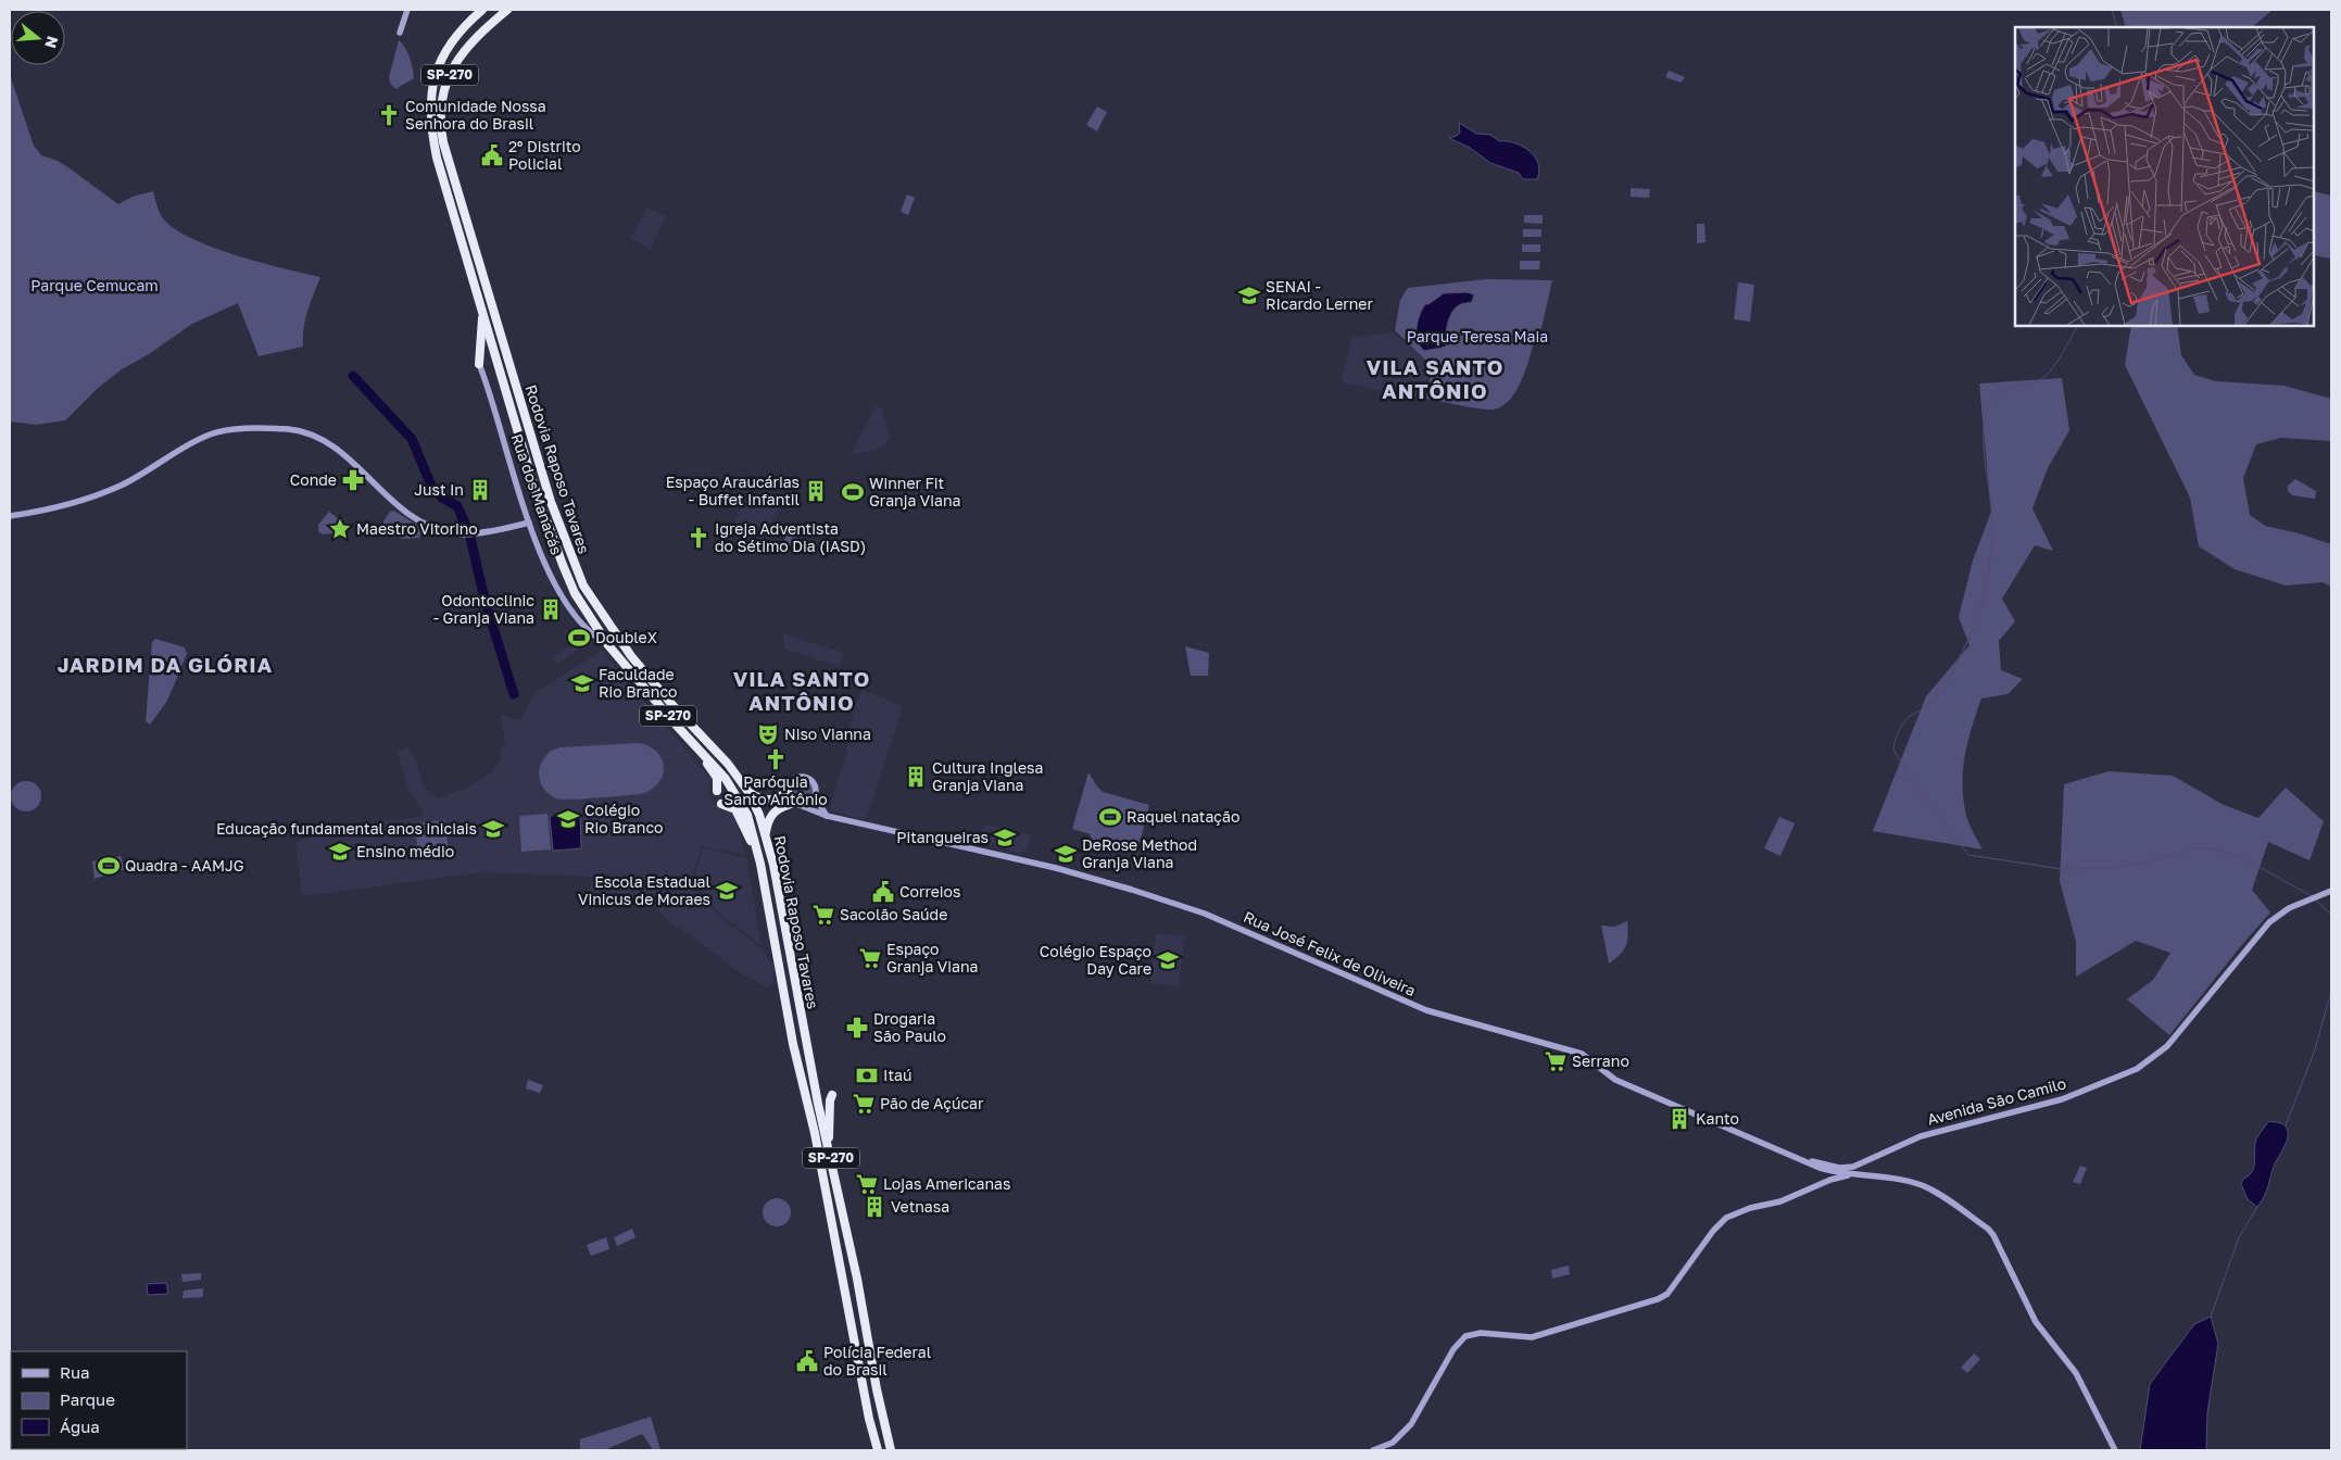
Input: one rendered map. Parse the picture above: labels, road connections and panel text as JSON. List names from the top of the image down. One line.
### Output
{"streets":{"highway":["SP-270","Rodovia Raposo Tavares"],"main road":["Rua dos Manacás","Rua José Felix de Oliveira","Avenida São Camilo"]},"crossings":[["Rodovia Raposo Tavares","Rua dos Manacás"],["Rua José Felix de Oliveira","Avenida São Camilo"]],"districts":["VILA SANTO ANTÔNIO","JARDIM DA GLÓRIA","VILA SANTO ANTÔNIO"],"parks":["Parque Cemucam","Parque Teresa Maia"],"places":{"church":["Comunidade Nossa Senhora do Brasil","Igreja Adventista do Sétimo Dia (IASD)","Paróquia Santo Antônio"],"public building":["2º Distrito Policial","Correios","Polícia Federal do Brasil"],"school or university":["SENAI - RIcardo Lerner","Faculdade Rio Branco","Colégio Rio Branco","Educação fundamental anos iniciais","Pitangueiras","Ensino médio","DeRose Method Granja Viana","Escola Estadual Vinicus de Moraes","Colégio Espaço Day Care"],"pharmacy":["Conde","Drogaria São Paulo"],"building":["Just In","Espaço Araucárias - Buffet Infantil","Odontoclinic - Granja Viana","Cultura Inglesa Granja Viana","Kanto","Vetnasa"],"sports":["Winner Fit Granja Viana","DoubleX","Raquel natação","Quadra - AAMJG"],"place":["Maestro Vitorino"],"theatre":["Niso Vianna"],"supermarket":["Sacolão Saúde","Espaço Granja Viana","Serrano","Pão de Açúcar","Lojas Americanas"],"bank":["Itaú"]},"legend":["Rua","Parque","Água"],"north":"right"}
